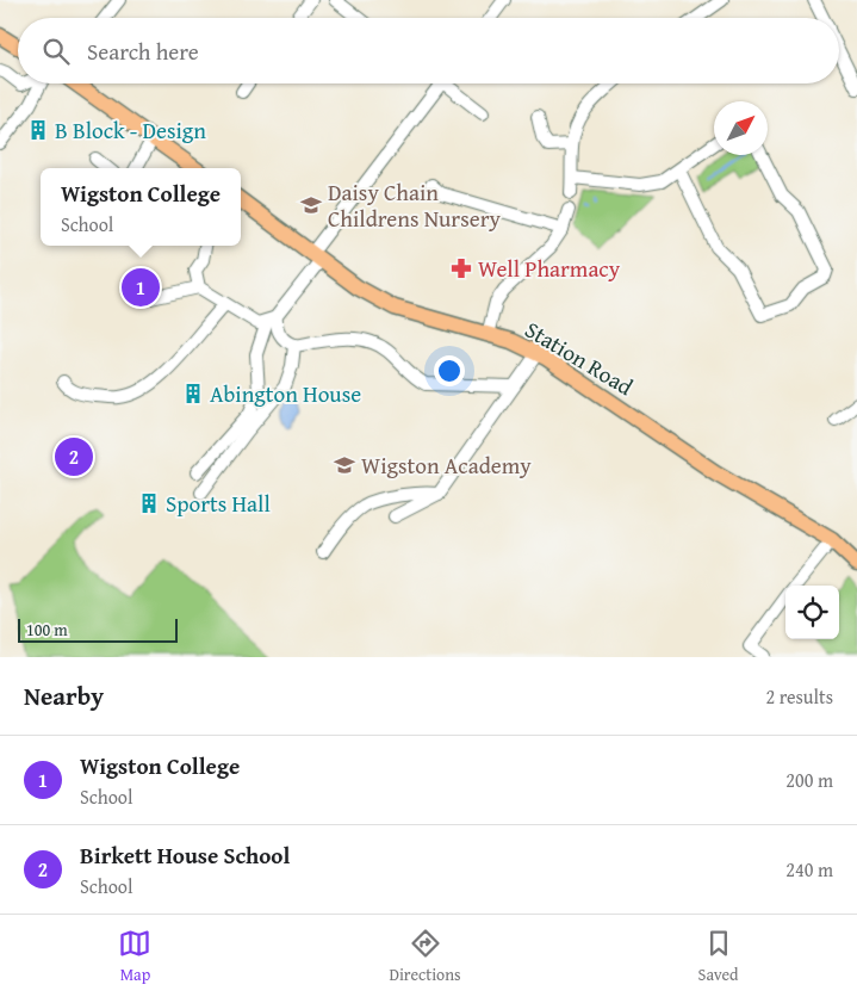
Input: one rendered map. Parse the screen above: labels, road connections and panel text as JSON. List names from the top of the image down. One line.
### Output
{"streets":{"main road":["Station Road"]},"places":{"building":["B Block - Design","Abington House","Sports Hall"],"school or university":["Daisy Chain Childrens Nursery","Wigston Academy"],"pharmacy":["Well Pharmacy"]},"scale_bar":"100 m","north":"top right","page":{"search":"Search here","popup":["Wigston College","School"],"pins":["1","2"],"scale":"100 m","heading":["Nearby","2 results"],"list":[{"mark":"1","name":"Wigston College","note":"School","value":"200 m"},{"mark":"2","name":"Birkett House School","note":"School","value":"240 m"}],"nav":["Map","Directions","Saved"]}}
